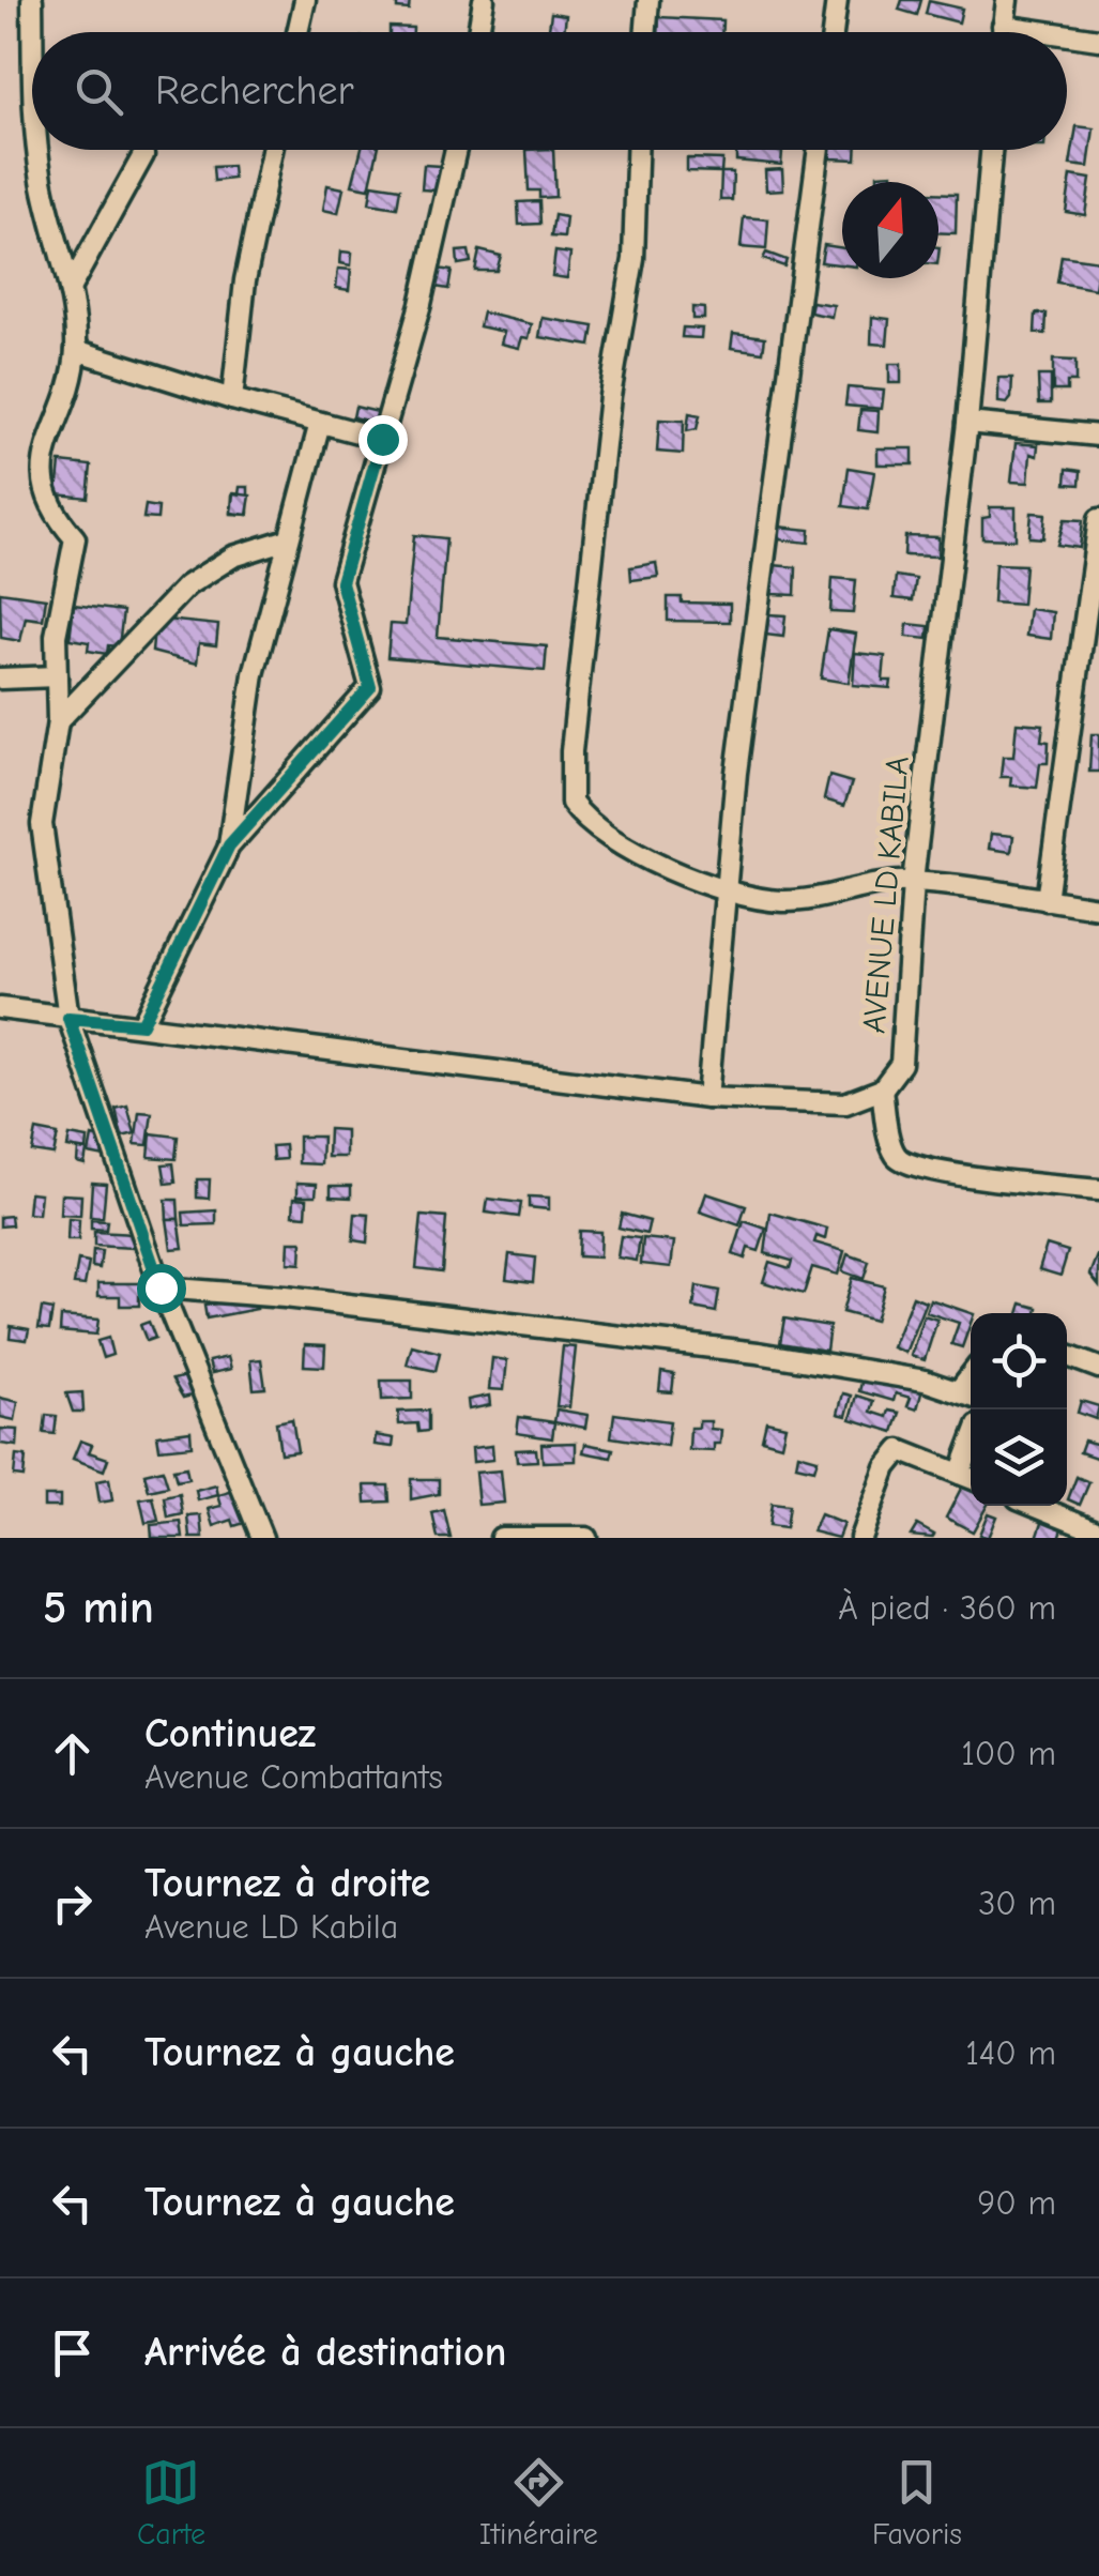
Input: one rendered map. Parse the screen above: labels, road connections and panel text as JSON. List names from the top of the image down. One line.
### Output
{"streets":{"street":["AVENUE LD KABILA"]},"north":"top","page":{"search":"Rechercher","heading":["5 min","À pied · 360 m"],"list":[["Continuez","Avenue Combattants","100 m"],["Tournez à droite","Avenue LD Kabila","30 m"],["Tournez à gauche","140 m"],["Tournez à gauche","90 m"],"Arrivée à destination"],"nav":["Carte","Itinéraire","Favoris"]}}
